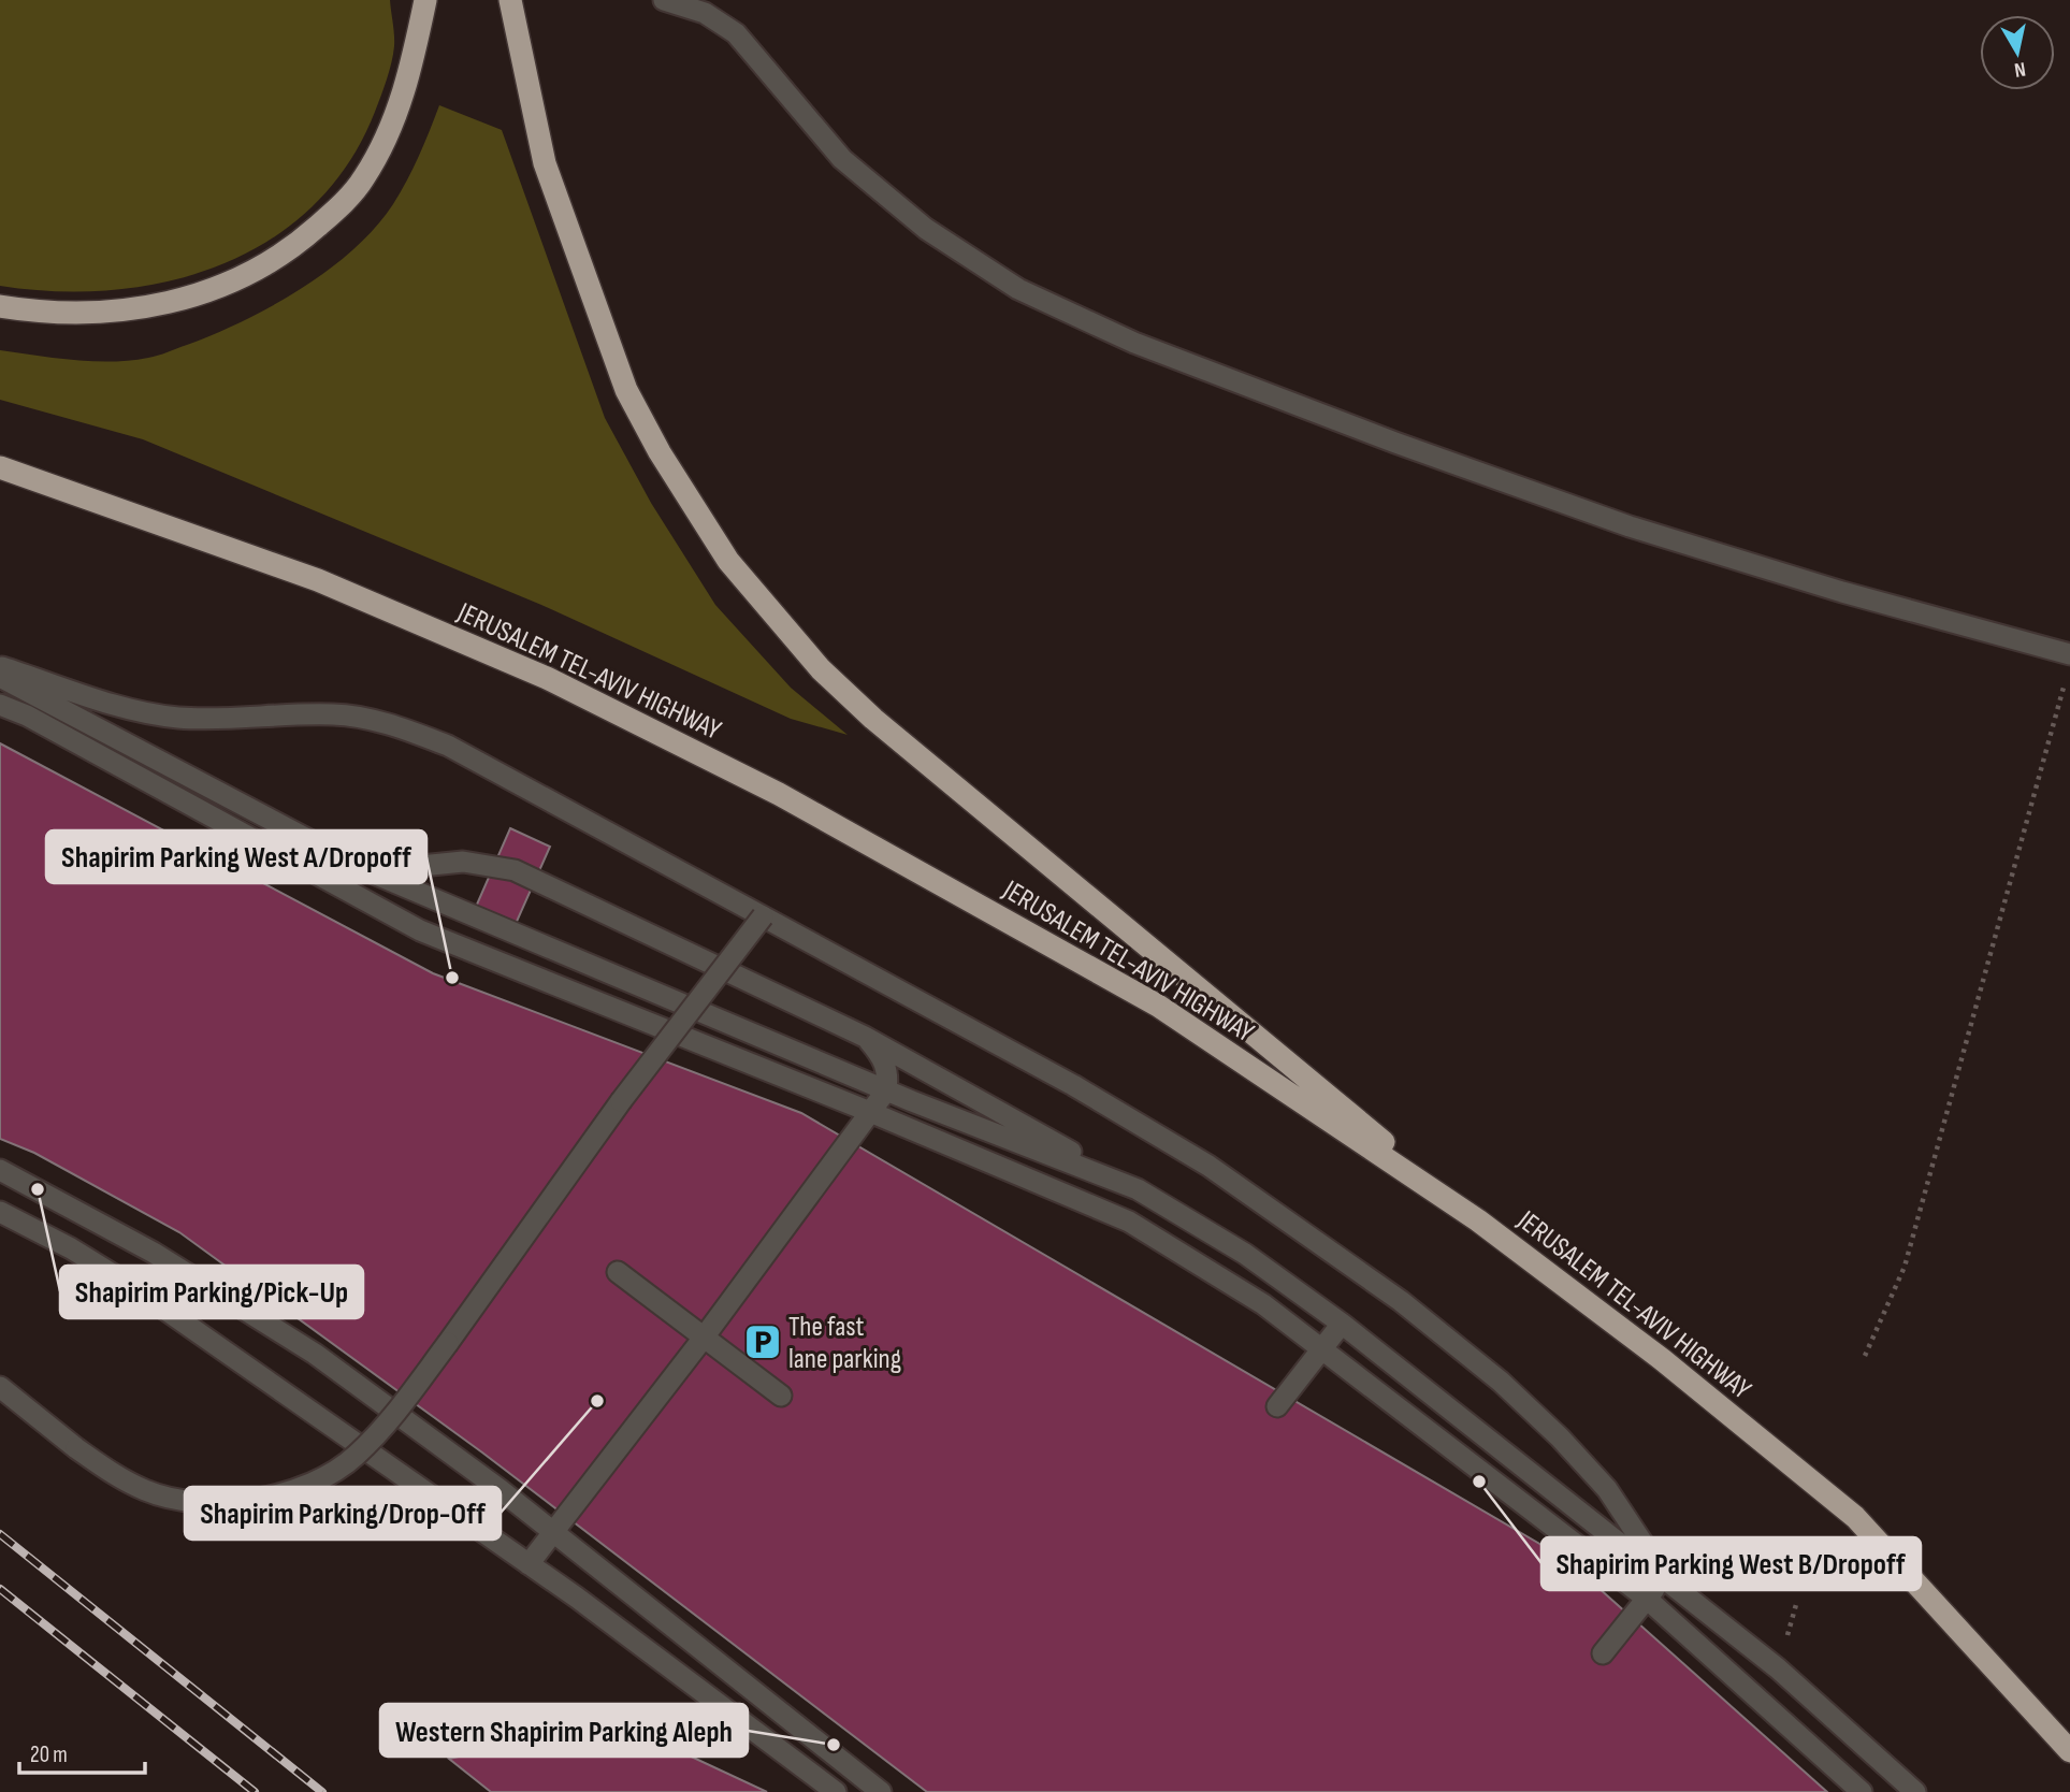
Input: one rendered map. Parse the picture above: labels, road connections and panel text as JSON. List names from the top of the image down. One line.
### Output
{"streets":{"highway":["JERUSALEM TEL-AVIV HIGHWAY"]},"places":{"other":["Shapirim Parking West A/Dropoff","Shapirim Parking/Pick-Up","Shapirim Parking/Drop-Off","Shapirim Parking West B/Dropoff","Western Shapirim Parking Aleph"],"parking":["The fast lane parking"]},"scale_bar":"20 m","north":"bottom"}
